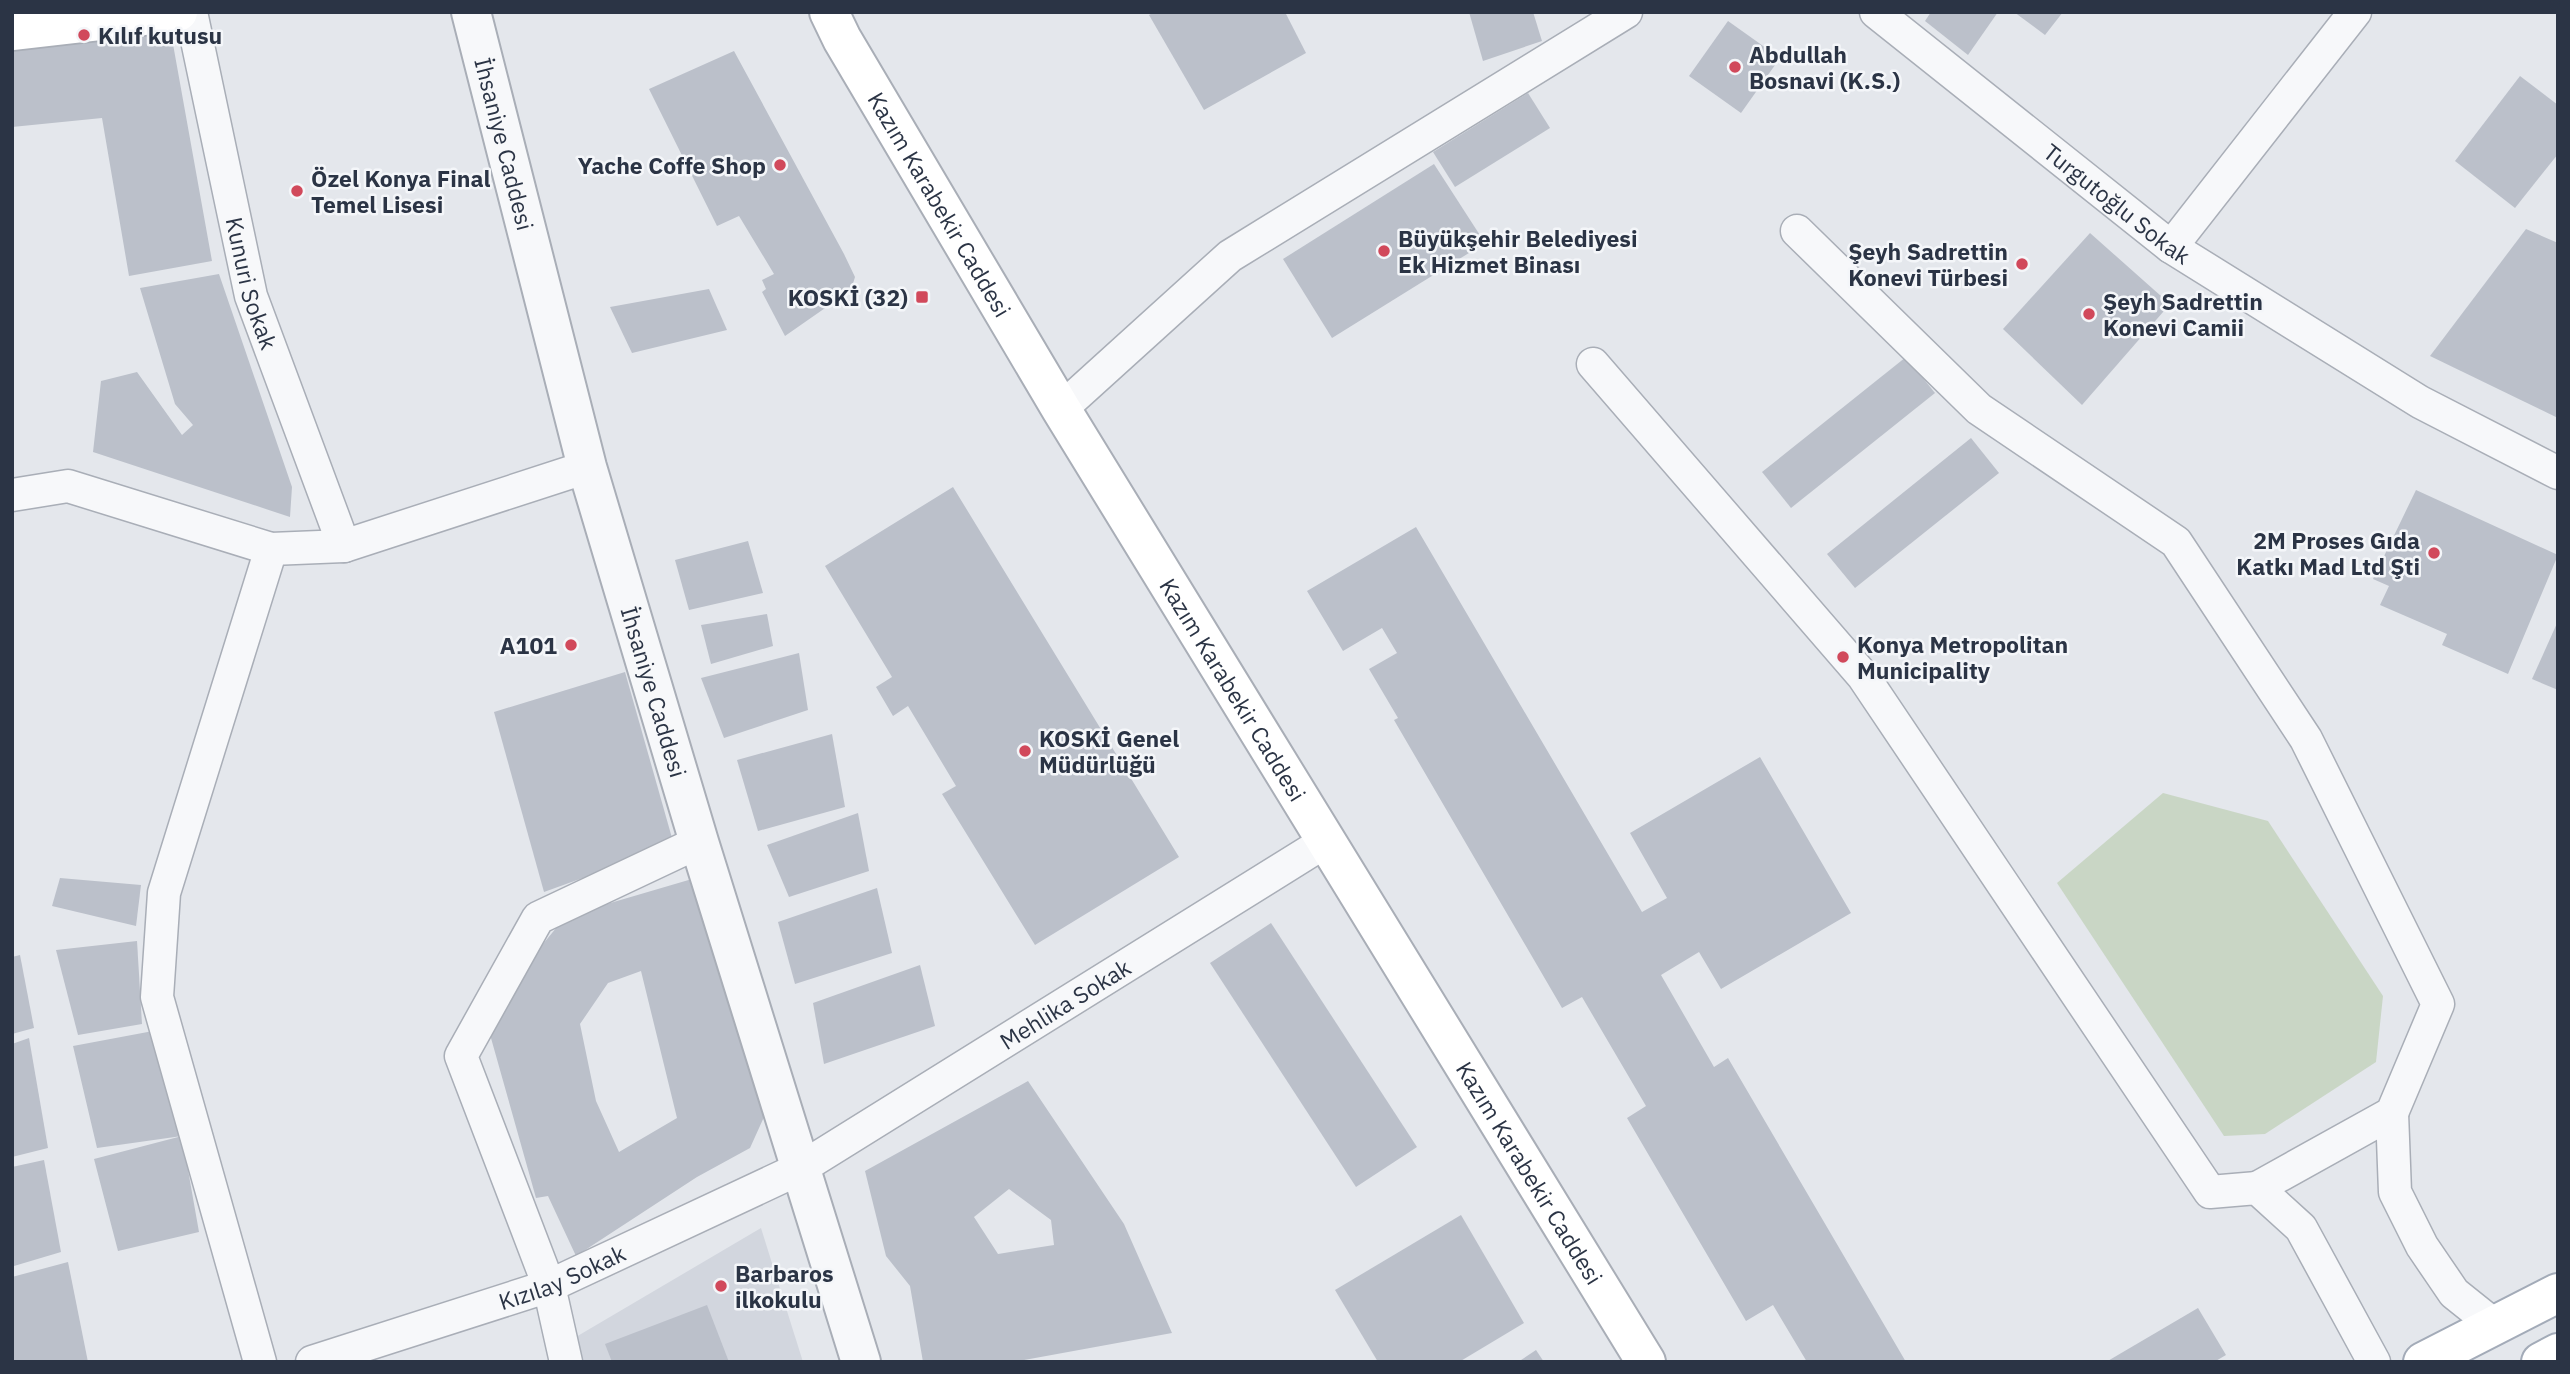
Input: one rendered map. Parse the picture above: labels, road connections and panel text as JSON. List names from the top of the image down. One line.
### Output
{"streets":{"main road":["Kazım Karabekir Caddesi"],"street":["İhsaniye Caddesi","Turgutoğlu Sokak","Kunuri Sokak","Mehlika Sokak","Kızılay Sokak"]},"crossings":[["İhsaniye Caddesi","Mehlika Sokak"],["İhsaniye Caddesi","Kızılay Sokak"],["Kazım Karabekir Caddesi","Mehlika Sokak"],["Mehlika Sokak","Kızılay Sokak"]],"places":{"other":["Kılıf kutusu","Abdullah Bosnavi (K.S.)","Yache Coffe Shop","Özel Konya Final Temel Lisesi","Büyükşehir Belediyesi Ek Hizmet Binası","Şeyh Sadrettin Konevi Türbesi","Şeyh Sadrettin Konevi Camii","2M Proses Gıda Katkı Mad Ltd Şti","A101","Konya Metropolitan Municipality","KOSKİ Genel Müdürlüğü","Barbaros ilkokulu"],"transit":["KOSKİ (32)"]}}
